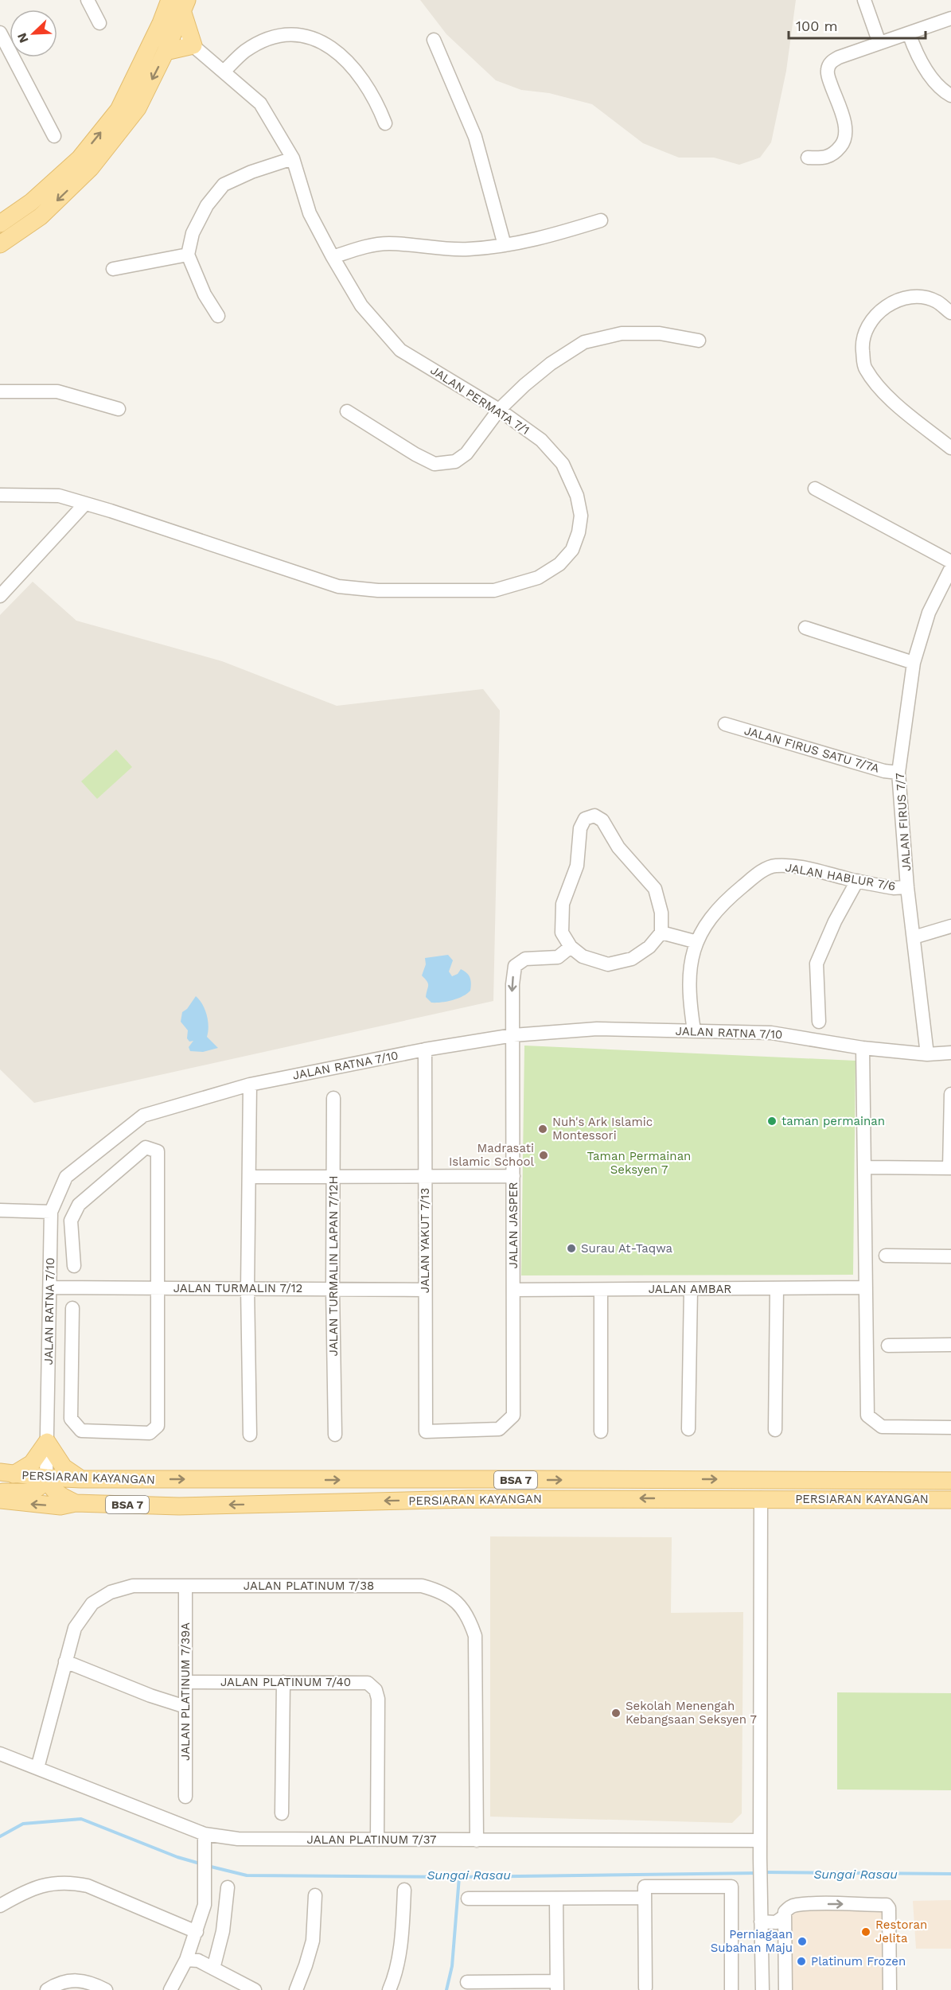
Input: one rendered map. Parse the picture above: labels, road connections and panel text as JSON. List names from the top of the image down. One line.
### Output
{"streets":{"main road":["PERSIARAN KAYANGAN","BSA 7"],"street":["JALAN PERMATA 7/1","JALAN FIRUS SATU 7/7A","JALAN FIRUS 7/7","JALAN HABLUR 7/6","JALAN RATNA 7/10","JALAN JASPER","JALAN YAKUT 7/13","JALAN TURMALIN LAPAN 7/12H","JALAN TURMALIN 7/12","JALAN AMBAR","JALAN PLATINUM 7/38","JALAN PLATINUM 7/40","JALAN PLATINUM 7/39A","JALAN PLATINUM 7/37"]},"crossings":[["JALAN FIRUS SATU 7/7A","JALAN FIRUS 7/7"],["JALAN FIRUS 7/7","JALAN HABLUR 7/6"],["JALAN FIRUS 7/7","JALAN RATNA 7/10"],["JALAN HABLUR 7/6","JALAN RATNA 7/10"],["JALAN RATNA 7/10","JALAN JASPER"],["JALAN RATNA 7/10","JALAN YAKUT 7/13"],["JALAN RATNA 7/10","JALAN TURMALIN 7/12"],["JALAN RATNA 7/10","PERSIARAN KAYANGAN"],["JALAN JASPER","JALAN YAKUT 7/13"],["JALAN JASPER","JALAN AMBAR"],["JALAN YAKUT 7/13","JALAN TURMALIN 7/12"],["JALAN TURMALIN LAPAN 7/12H","JALAN TURMALIN 7/12"],["JALAN PLATINUM 7/38","JALAN PLATINUM 7/39A"],["JALAN PLATINUM 7/38","JALAN PLATINUM 7/37"],["JALAN PLATINUM 7/40","JALAN PLATINUM 7/39A"],["JALAN PLATINUM 7/40","JALAN PLATINUM 7/37"]],"water":["Sungai Rasau"],"parks":["Taman Permainan Seksyen 7"],"places":["taman permainan","Nuh's Ark Islamic Montessori","Madrasati Islamic School","Surau At-Taqwa","Sekolah Menengah Kebangsaan Seksyen 7","Restoran Jelita","Perniagaan Subahan Maju","Platinum Frozen"],"scale_bar":"100 m","north":"bottom left"}
